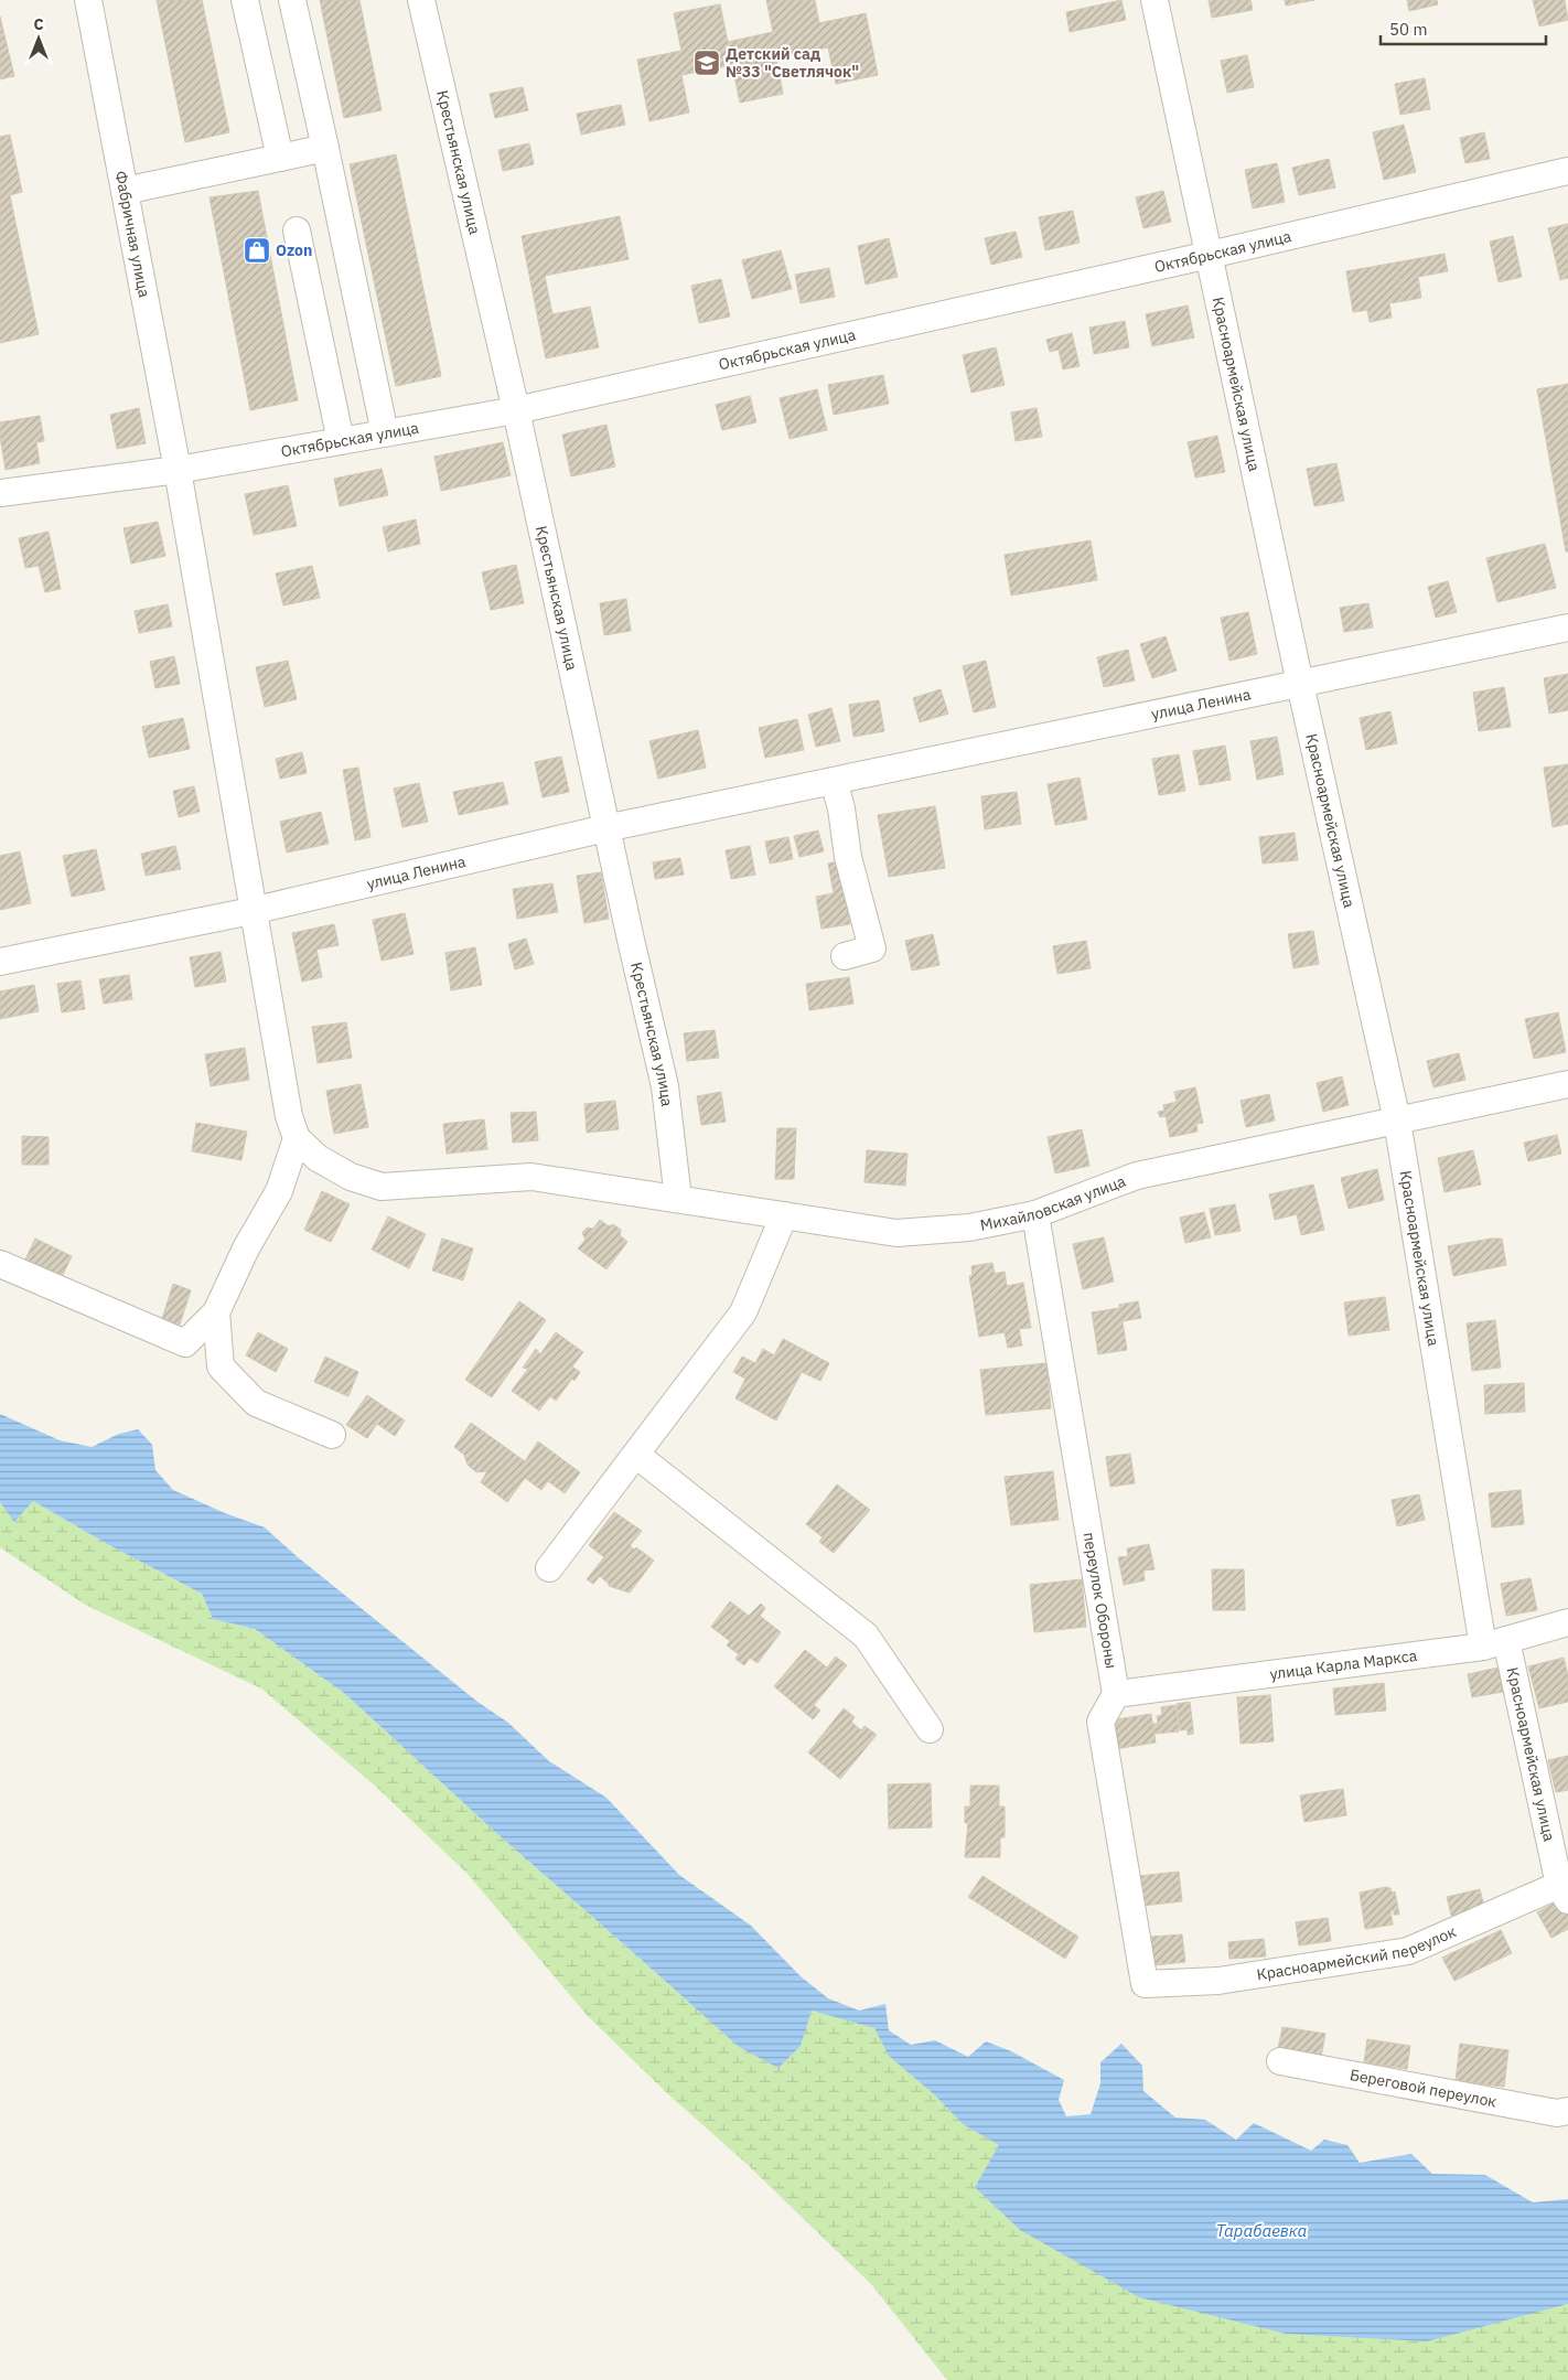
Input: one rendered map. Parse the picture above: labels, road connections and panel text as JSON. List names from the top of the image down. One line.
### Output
{"streets":{"street":["Крестьянская улица","Фабричная улица","Октябрьская улица","Красноармейская улица","улица Ленина","Михайловская улица","переулок Обороны","улица Карла Маркса","Красноармейский переулок","Береговой переулок"]},"crossings":[["Крестьянская улица","Октябрьская улица"],["Крестьянская улица","улица Ленина"],["Крестьянская улица","Михайловская улица"],["Фабричная улица","Октябрьская улица"],["Фабричная улица","улица Ленина"],["Фабричная улица","Михайловская улица"],["Октябрьская улица","Красноармейская улица"],["Красноармейская улица","улица Ленина"],["Красноармейская улица","Михайловская улица"],["Красноармейская улица","улица Карла Маркса"],["Красноармейская улица","Красноармейский переулок"],["Михайловская улица","переулок Обороны"],["переулок Обороны","улица Карла Маркса"],["переулок Обороны","Красноармейский переулок"],["улица Карла Маркса","Красноармейский переулок"]],"water":["Тарабаевка"],"places":{"school or university":["Детский сад №33 \"Светлячок\""],"shop":["Ozon"]},"scale_bar":"50 m","north":"top"}
